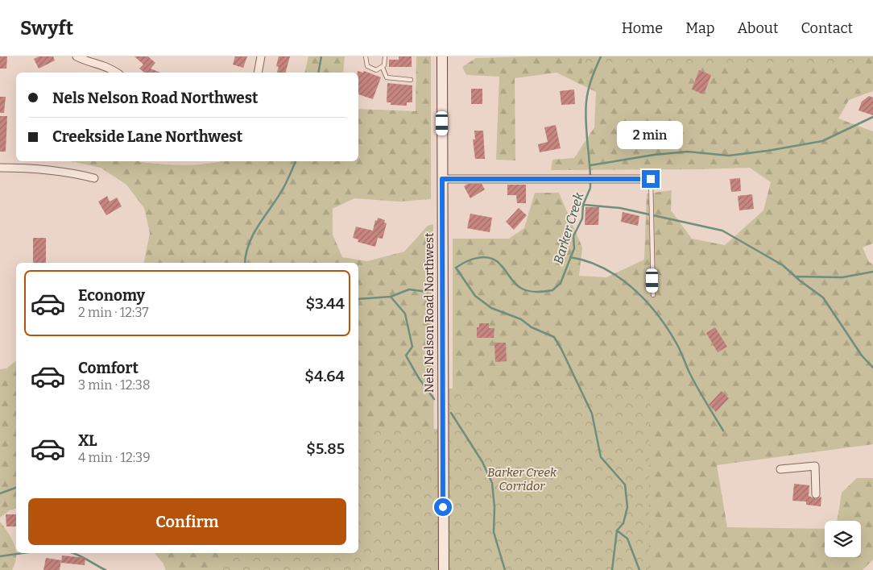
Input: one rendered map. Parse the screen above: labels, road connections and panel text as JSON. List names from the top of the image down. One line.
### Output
{"streets":{"street":["Nels Nelson Road Northwest"]},"water":["Barker Creek"],"parks":["Barker Creek Corridor"],"page":{"header":"Swyft","nav":["Home","Map","About","Contact"],"banner":["Nels Nelson Road Northwest","Creekside Lane Northwest"],"bubble":"2 min","list":[{"name":"Economy","note":"2 min · 12:37","value":"$3.44"},{"name":"Comfort","note":"3 min · 12:38","value":"$4.64"},{"name":"XL","note":"4 min · 12:39","value":"$5.85"}],"buttons":"Confirm"}}
